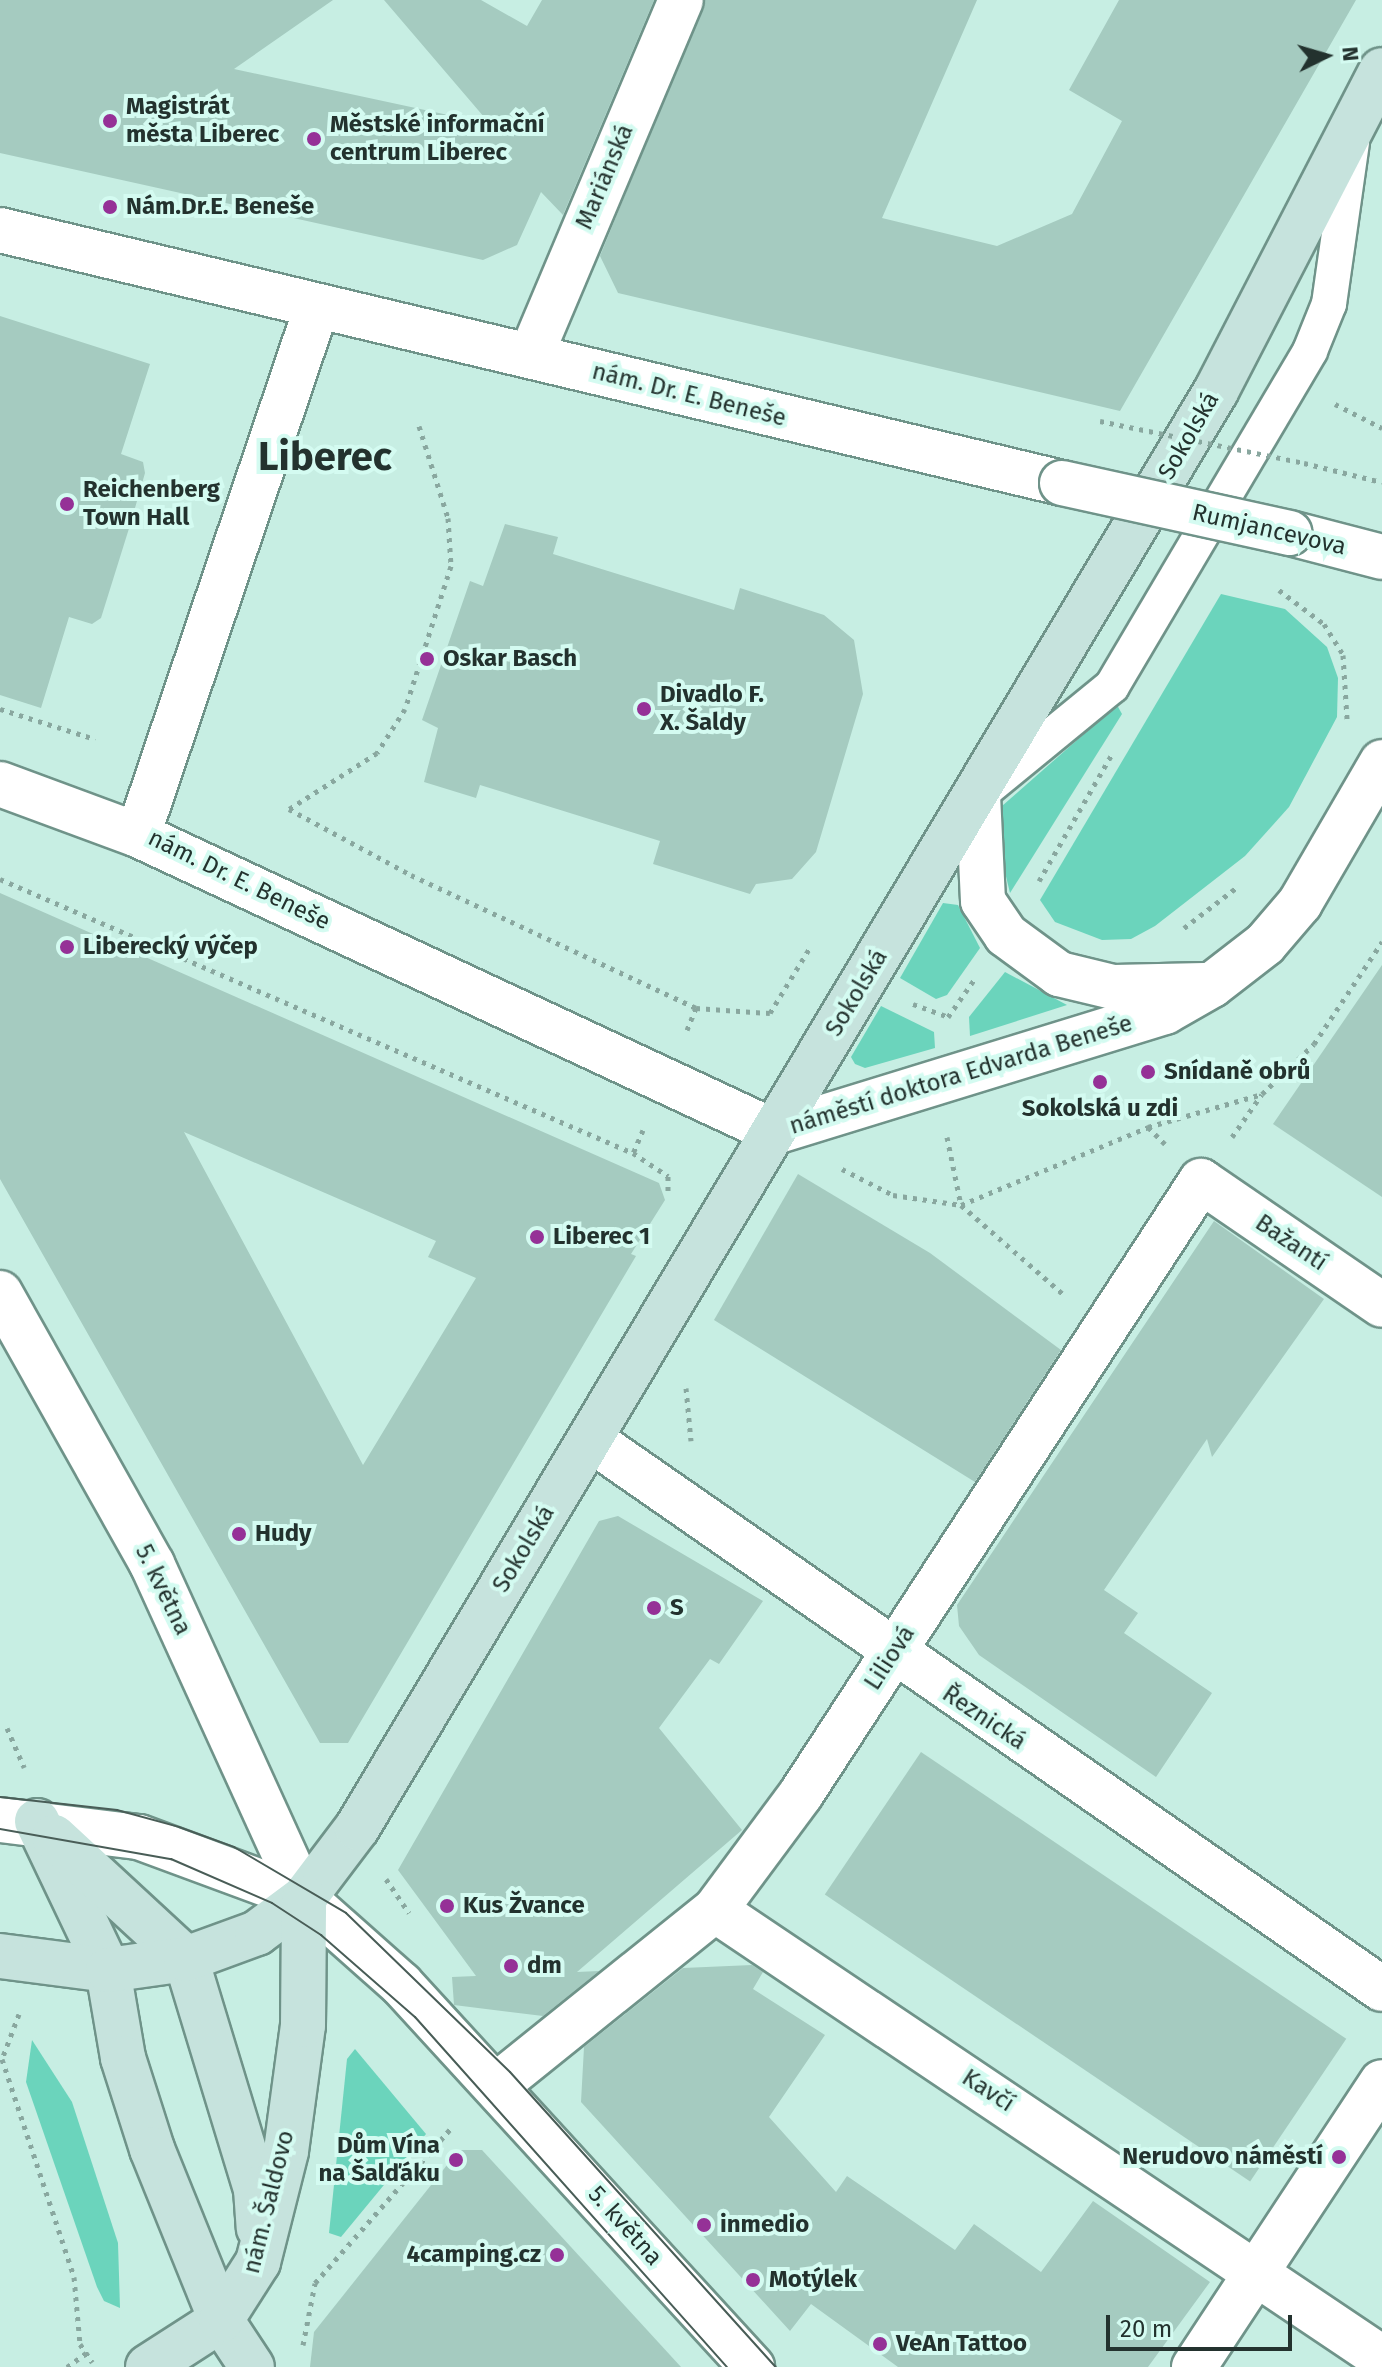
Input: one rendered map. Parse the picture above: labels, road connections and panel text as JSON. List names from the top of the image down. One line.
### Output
{"streets":{"main road":["Sokolská","nám. Šaldovo"],"street":["Mariánská","nám. Dr. E. Beneše","Rumjancevova","náměstí doktora Edvarda Beneše","Bažantí","5. května","Liliová","Řeznická","Kavčí"]},"crossings":[["Mariánská","nám. Dr. E. Beneše"],["nám. Dr. E. Beneše","Rumjancevova"],["nám. Dr. E. Beneše","náměstí doktora Edvarda Beneše"],["Sokolská","náměstí doktora Edvarda Beneše"],["Sokolská","5. května"],["Sokolská","Řeznická"],["Sokolská","nám. Šaldovo"],["Bažantí","Liliová"],["5. května","Liliová"],["5. května","nám. Šaldovo"],["Liliová","Řeznická"],["Liliová","Kavčí"]],"districts":["Liberec"],"places":["Magistrát města Liberec","Městské informační centrum Liberec","Nám.Dr.E. Beneše","Reichenberg Town Hall","Oskar Basch","Divadlo F. X. Šaldy","Liberecký výčep","Snídaně obrů","Sokolská u zdi","Liberec 1","Hudy","S","Kus Žvance","dm","Nerudovo náměstí","Dům Vína na Šalďáku","inmedio","4camping.cz","Motýlek","VeAn Tattoo"],"scale_bar":"20 m","north":"right"}
